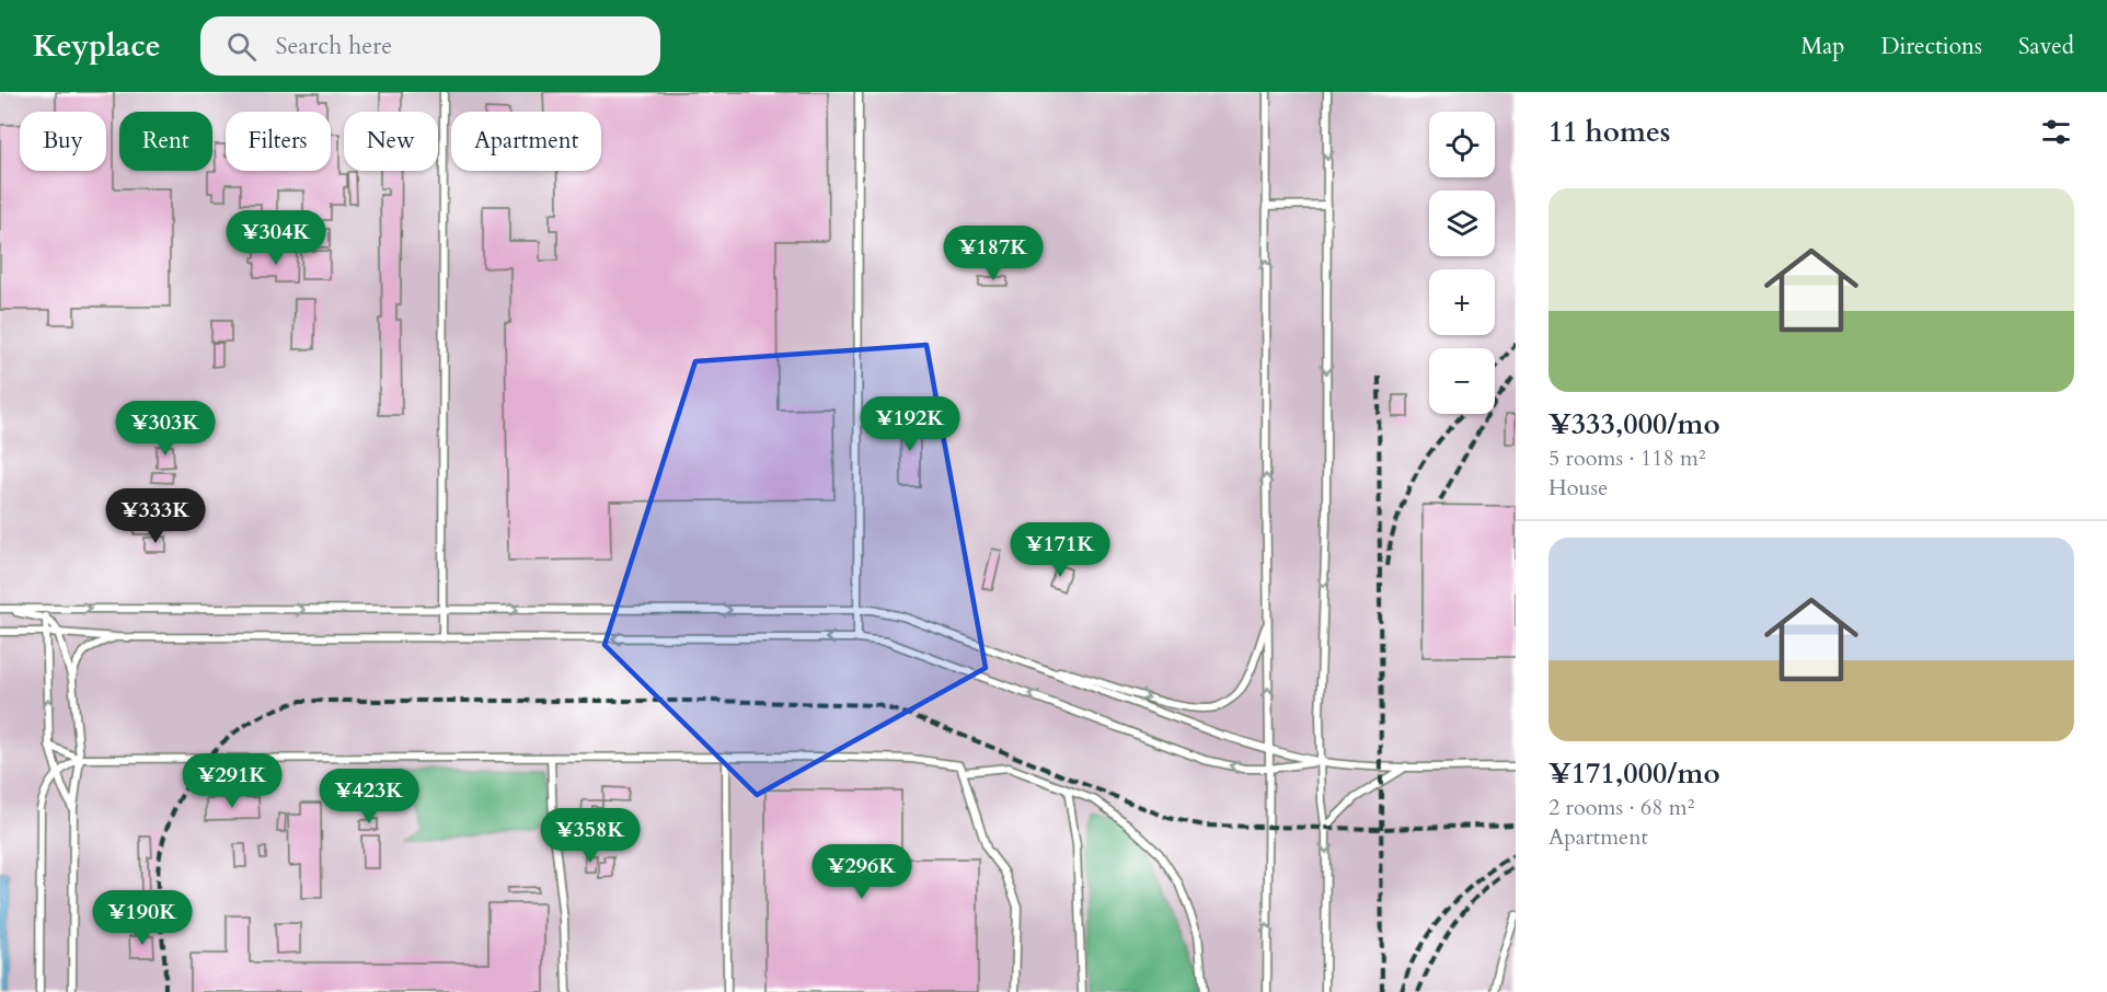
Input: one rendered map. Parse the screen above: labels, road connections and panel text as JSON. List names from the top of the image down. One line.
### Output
{"page":{"header":"Keyplace","search":"Search here","nav":["Map","Directions","Saved"],"heading":"11 homes","map_buttons":["+","−"],"chip":["Buy","Rent","Filters","New","Apartment"],"list":[{"name":"¥333,000/mo","note":"5 rooms · 118 m² · House"},{"name":"¥171,000/mo","note":"2 rooms · 68 m² · Apartment"}],"price":["¥304K","¥187K","¥192K","¥303K","¥333K","¥171K","¥291K","¥423K","¥358K","¥296K","¥190K"]}}
